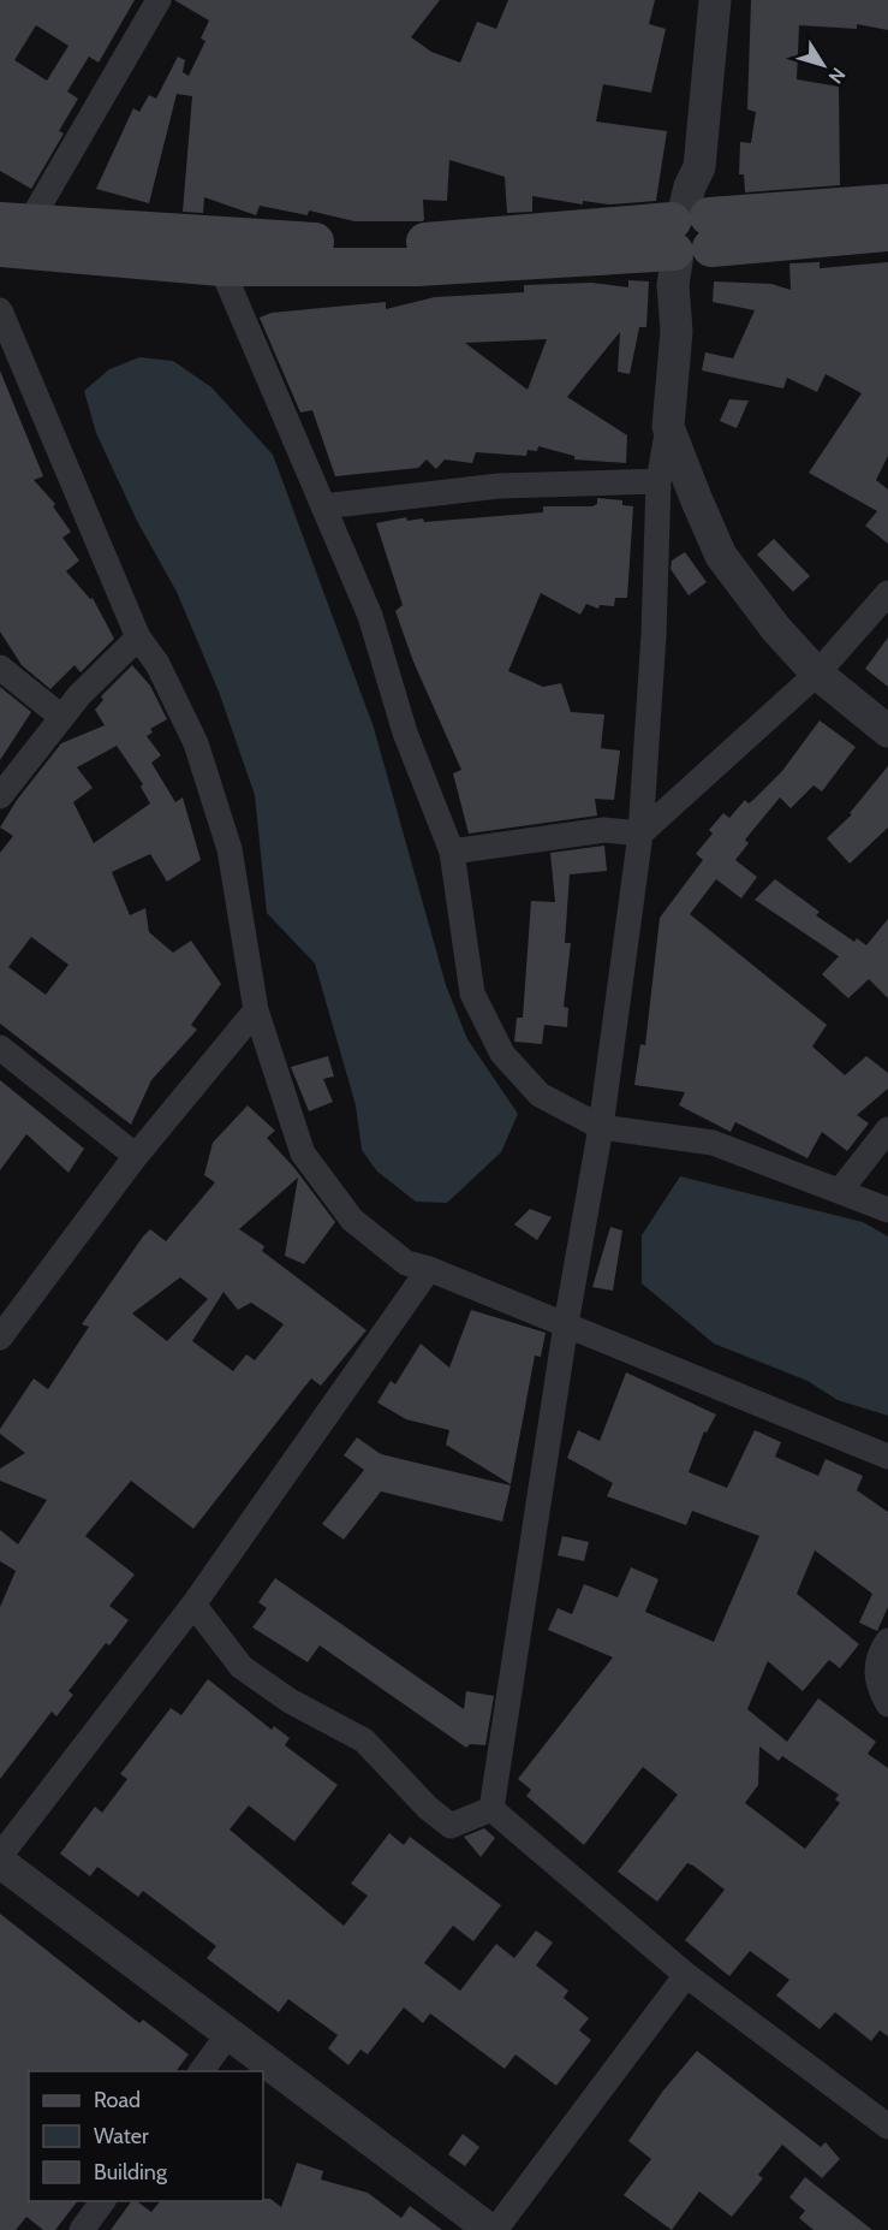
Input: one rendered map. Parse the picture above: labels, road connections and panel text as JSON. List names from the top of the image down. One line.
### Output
{"legend":["Road","Water","Building"],"north":"bottom right"}
